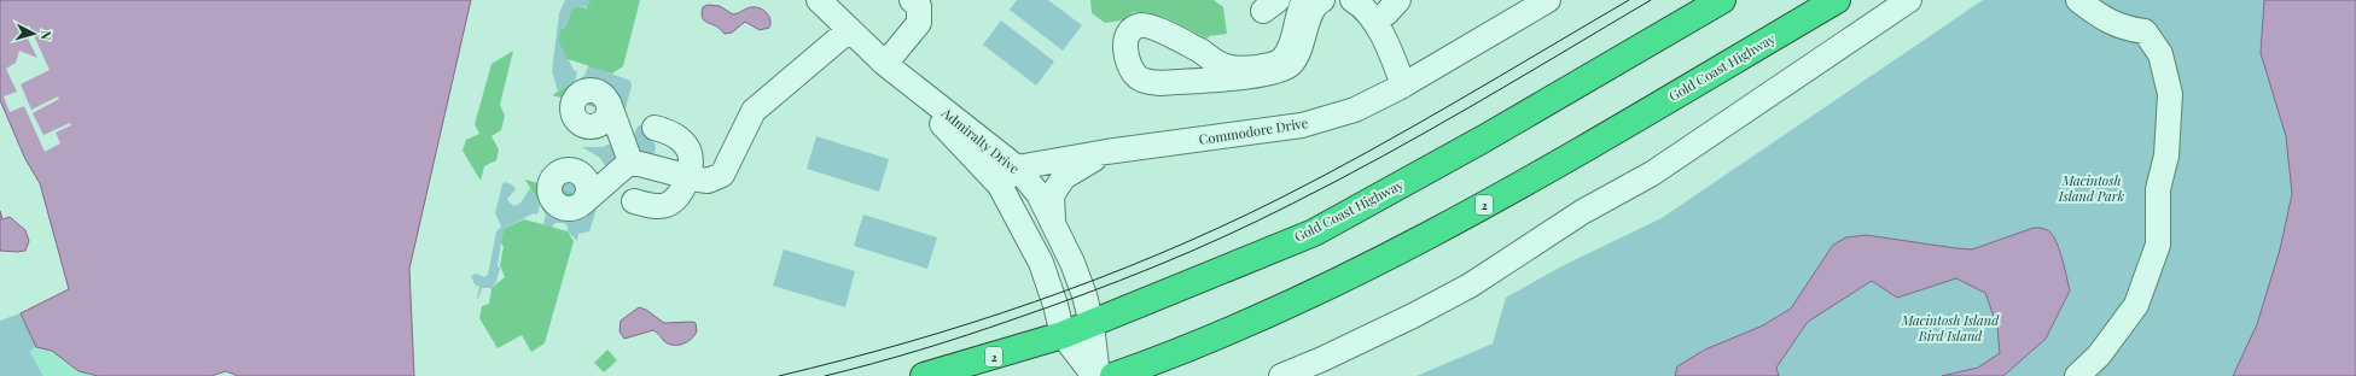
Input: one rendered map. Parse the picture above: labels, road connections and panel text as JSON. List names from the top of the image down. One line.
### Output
{"streets":{"highway":["Gold Coast Highway","2"],"street":["Commodore Drive","Admiralty Drive"]},"crossings":[["Gold Coast Highway","Admiralty Drive"],["Commodore Drive","Admiralty Drive"]],"parks":["Macintosh Island Park","Macintosh Island Bird Island"],"north":"right"}
